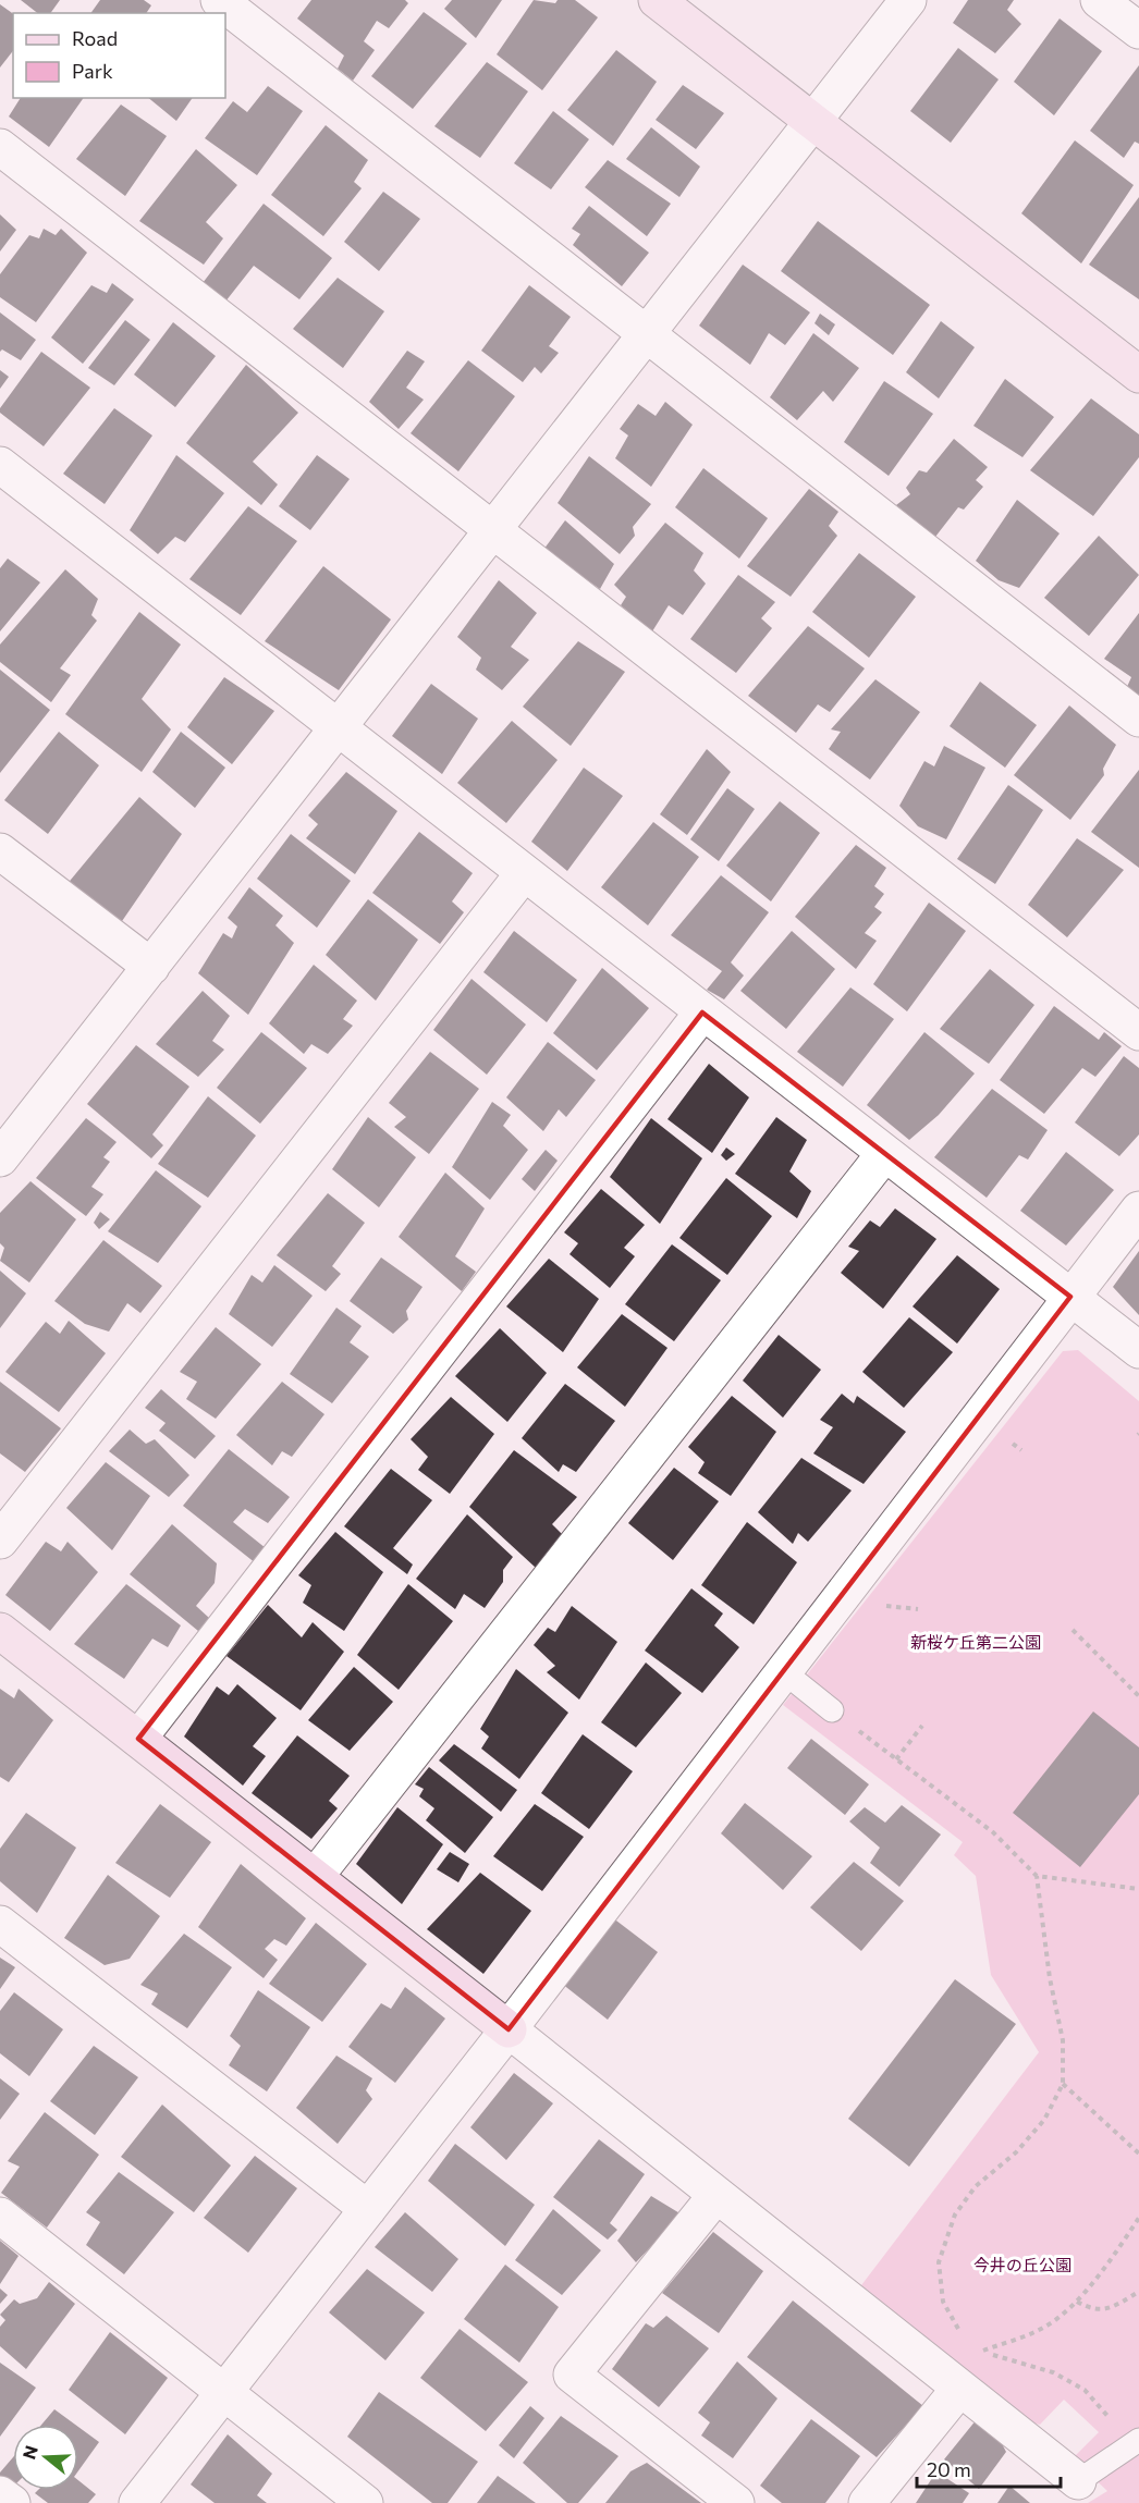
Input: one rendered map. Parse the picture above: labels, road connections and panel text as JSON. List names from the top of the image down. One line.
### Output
{"parks":["新桜ケ丘第二公園","今井の丘公園"],"legend":["Road","Park"],"scale_bar":"20 m","north":"left"}
